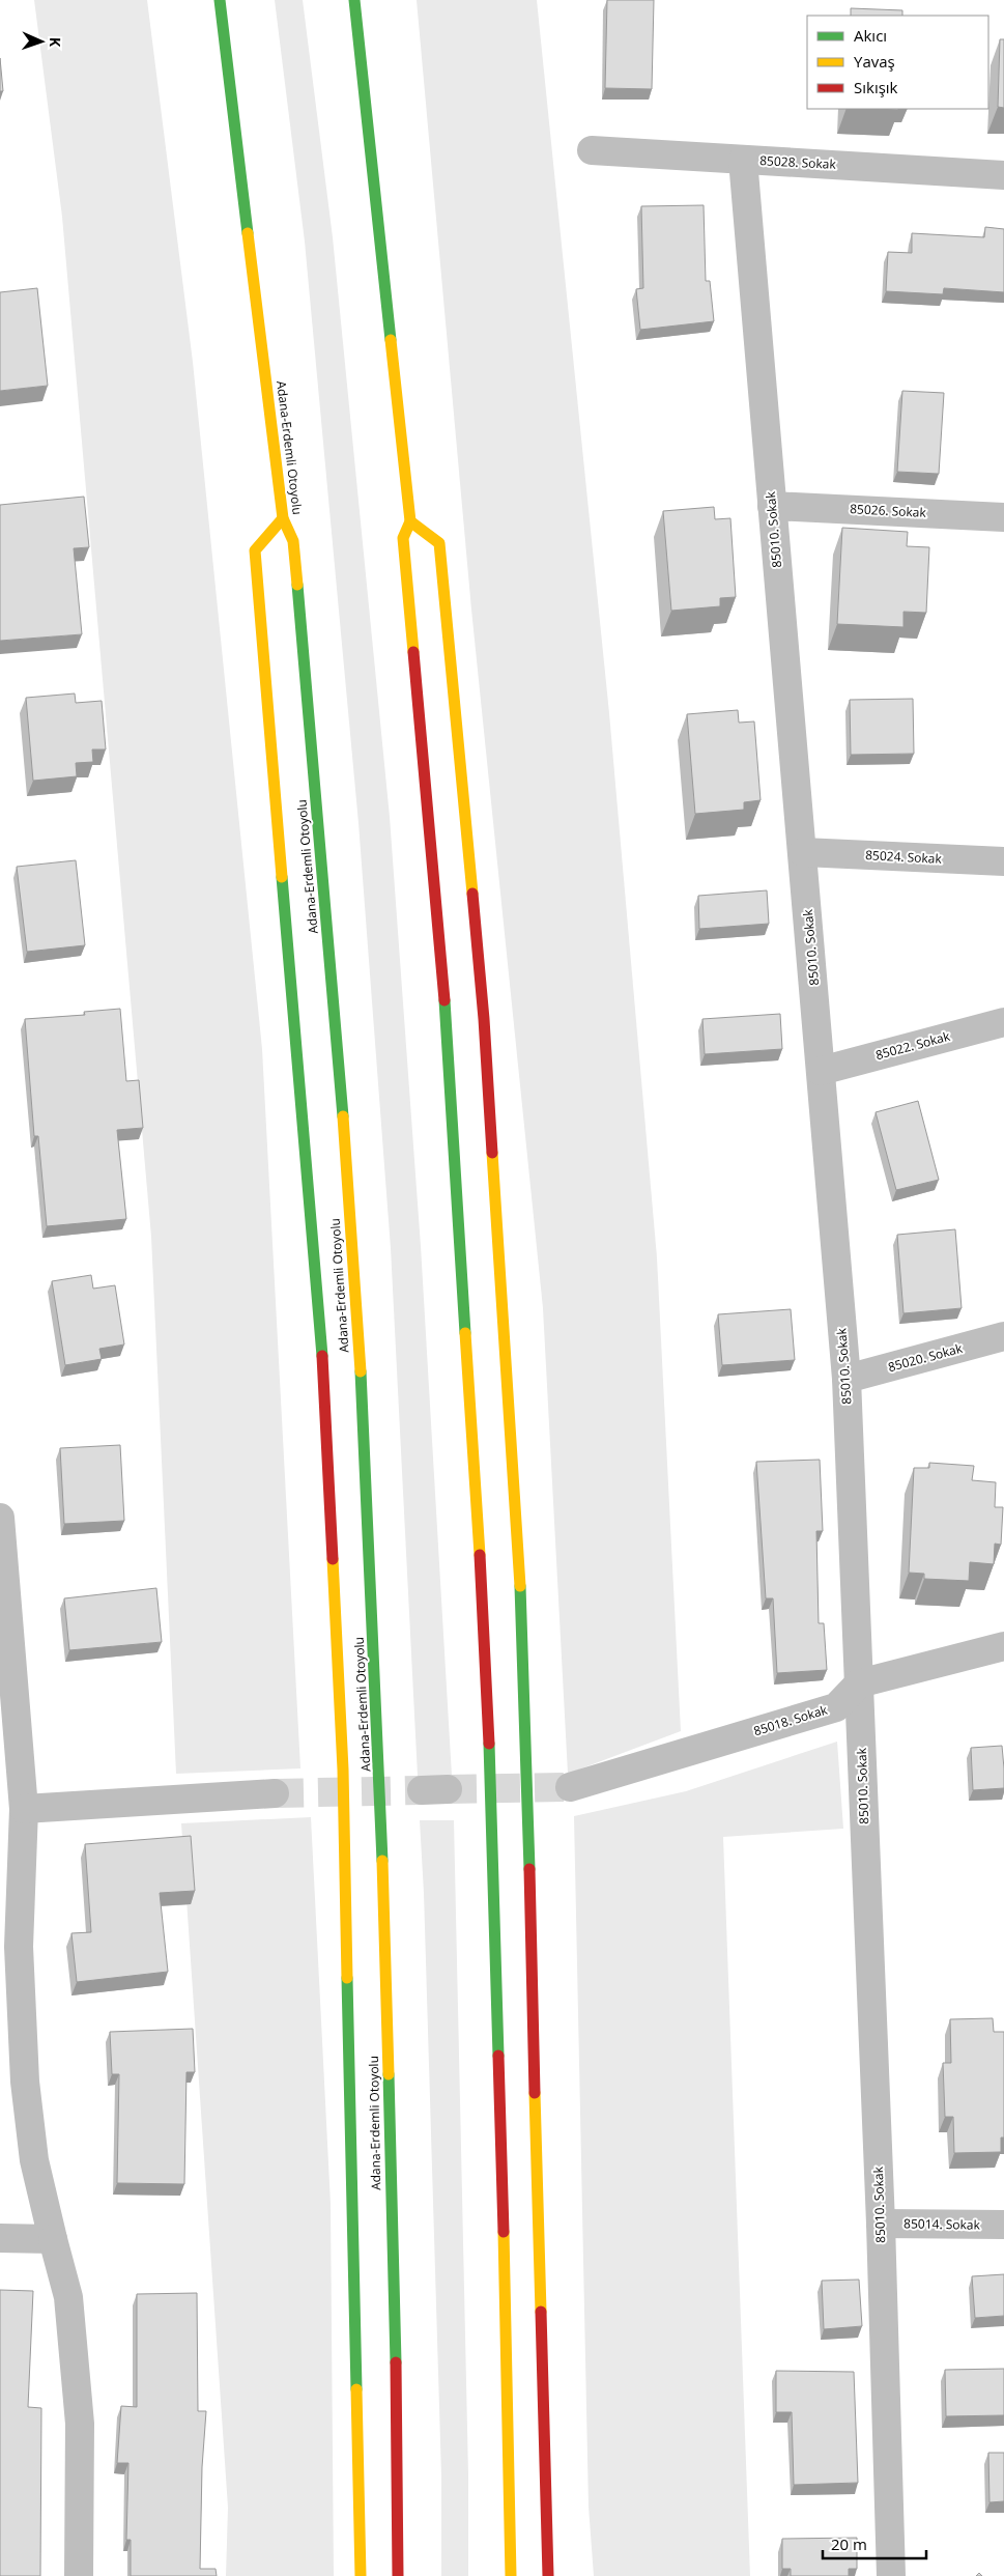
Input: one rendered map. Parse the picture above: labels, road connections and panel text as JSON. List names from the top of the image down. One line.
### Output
{"streets":{"highway":["Adana-Erdemli Otoyolu"],"street":["85028. Sokak","85026. Sokak","85010. Sokak","85024. Sokak","85022. Sokak","85020. Sokak","85018. Sokak","85014. Sokak"]},"crossings":[["85028. Sokak","85010. Sokak"],["85026. Sokak","85010. Sokak"],["85010. Sokak","85024. Sokak"],["85010. Sokak","85022. Sokak"],["85010. Sokak","85020. Sokak"],["85010. Sokak","85018. Sokak"],["85010. Sokak","85014. Sokak"]],"legend":["Akıcı","Yavaş","Sıkışık"],"scale_bar":"20 m","north":"right"}
